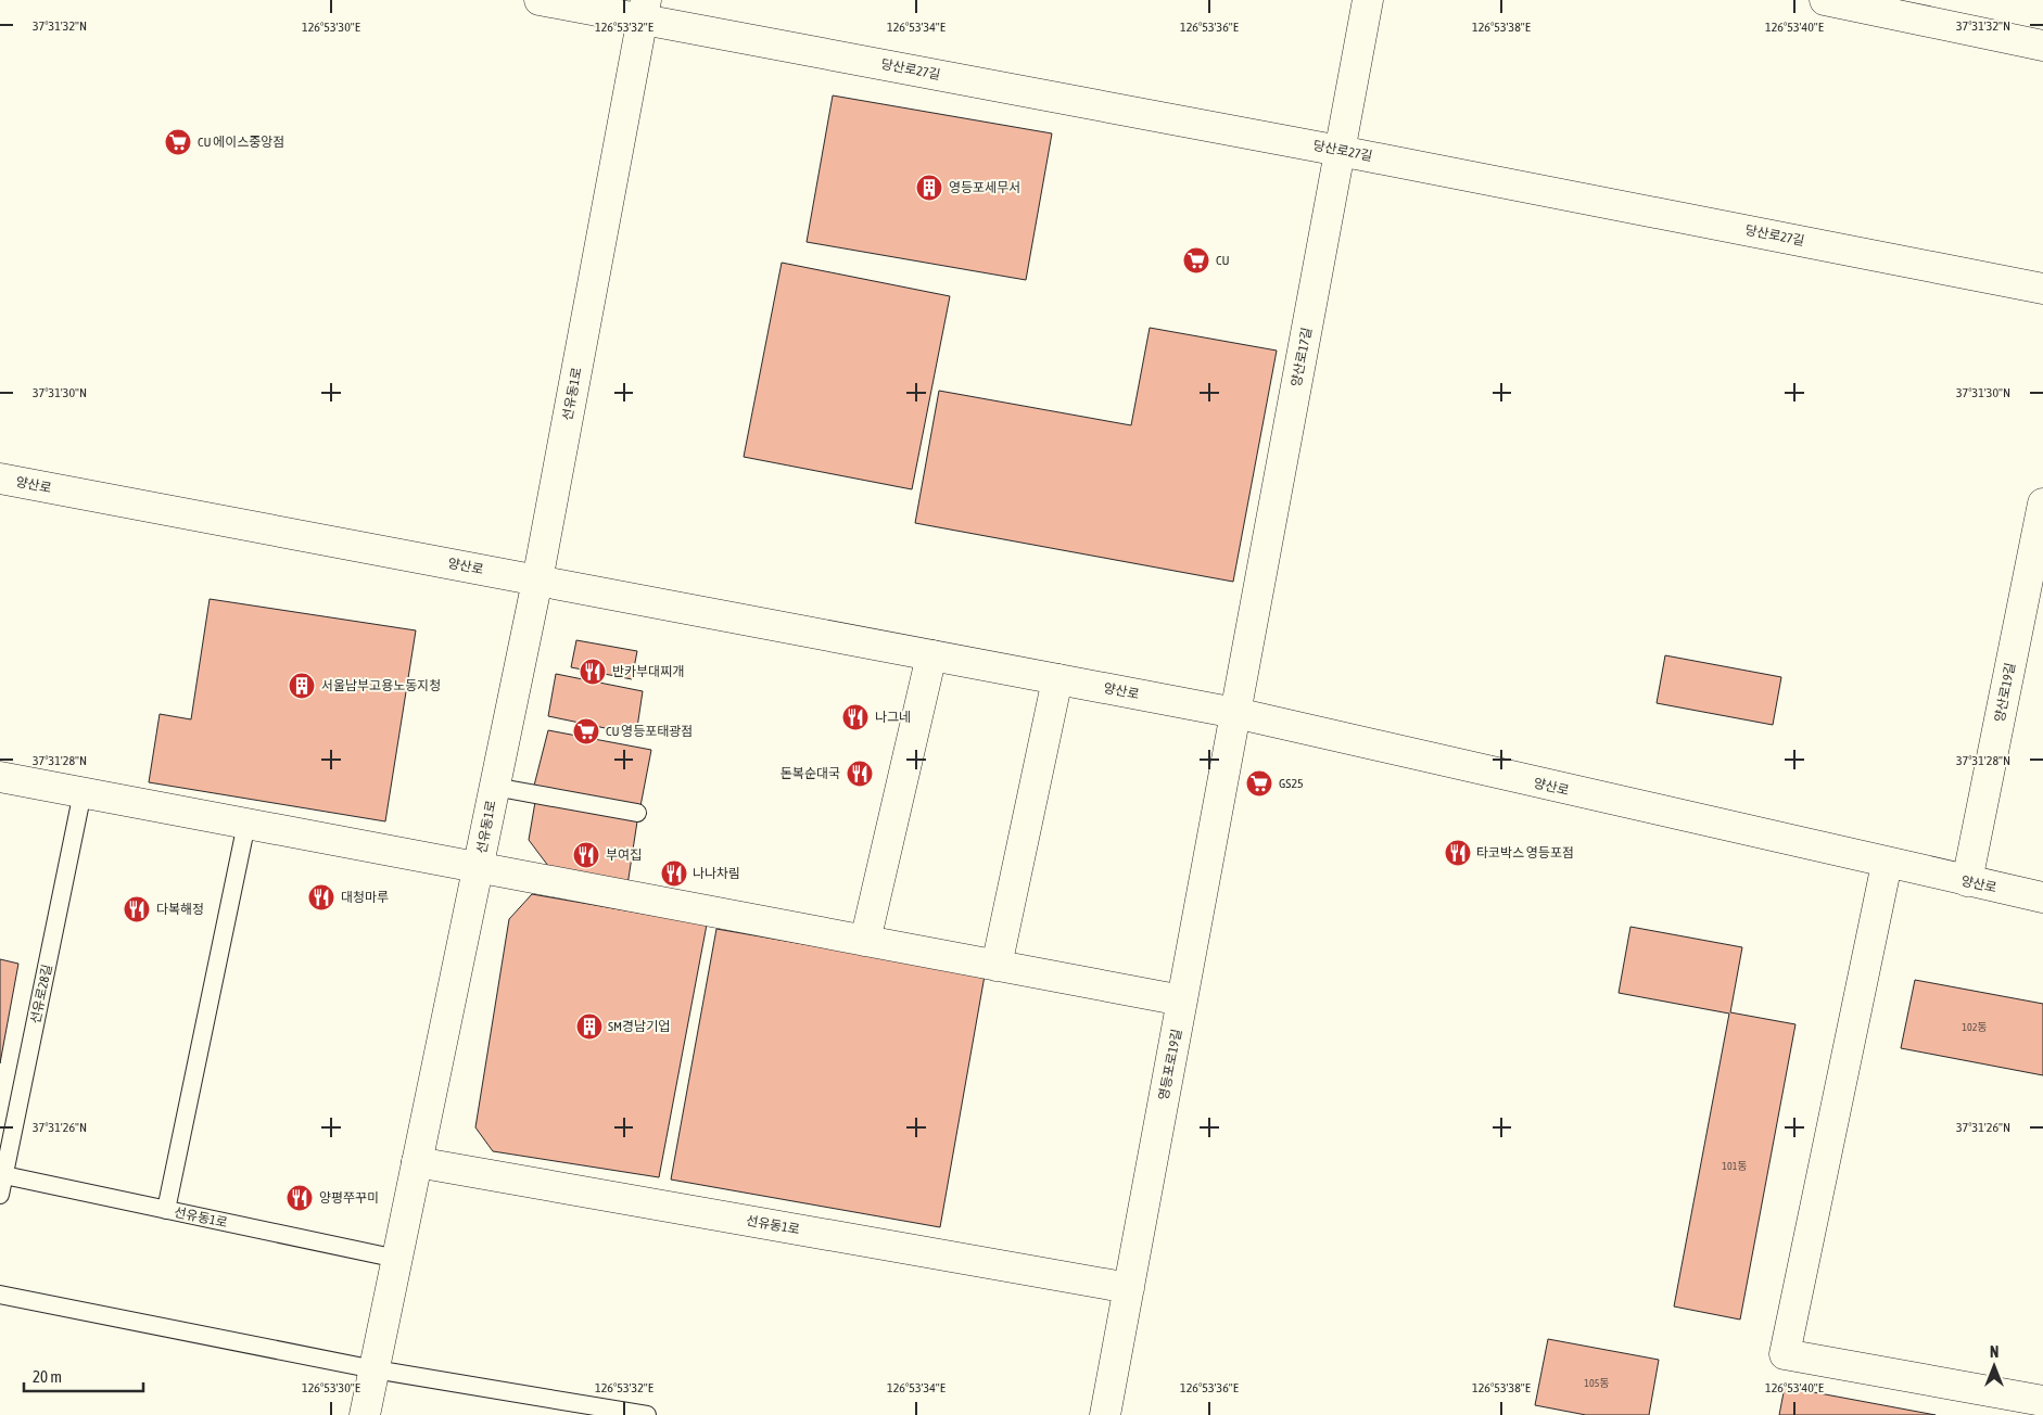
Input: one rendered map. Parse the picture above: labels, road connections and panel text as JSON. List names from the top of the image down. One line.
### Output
{"streets":{"street":["당산로27길","양산로17길","선유동1로","양산로","양산로19길","영등포로19길"],"lane":["선유로28길"]},"crossings":[["당산로27길","양산로17길"],["당산로27길","선유동1로"],["양산로17길","양산로"],["양산로17길","영등포로19길"],["선유동1로","양산로"],["선유동1로","선유로28길"],["선유동1로","영등포로19길"],["양산로","양산로19길"],["양산로","영등포로19길"]],"places":{"supermarket":["CU 에이스중앙점","CU","CU 영등포태광점","GS25"],"building":["영등포세무서","서울남부고용노동지청","SM경남기업"],"restaurant":["반카부대찌개","나그네","돈복순대국","타코박스 영등포점","부여집","나나차림","대청마루","다복해정","양평쭈꾸미"]},"house_numbers":["102동","101동","105동"],"scale_bar":"20 m","north":"top","coordinates":["37°31'32\"N","126°53'30\"E","126°53'32\"E","126°53'34\"E","126°53'36\"E","126°53'38\"E","126°53'40\"E","37°31'30\"N","37°31'28\"N","37°31'26\"N"]}
